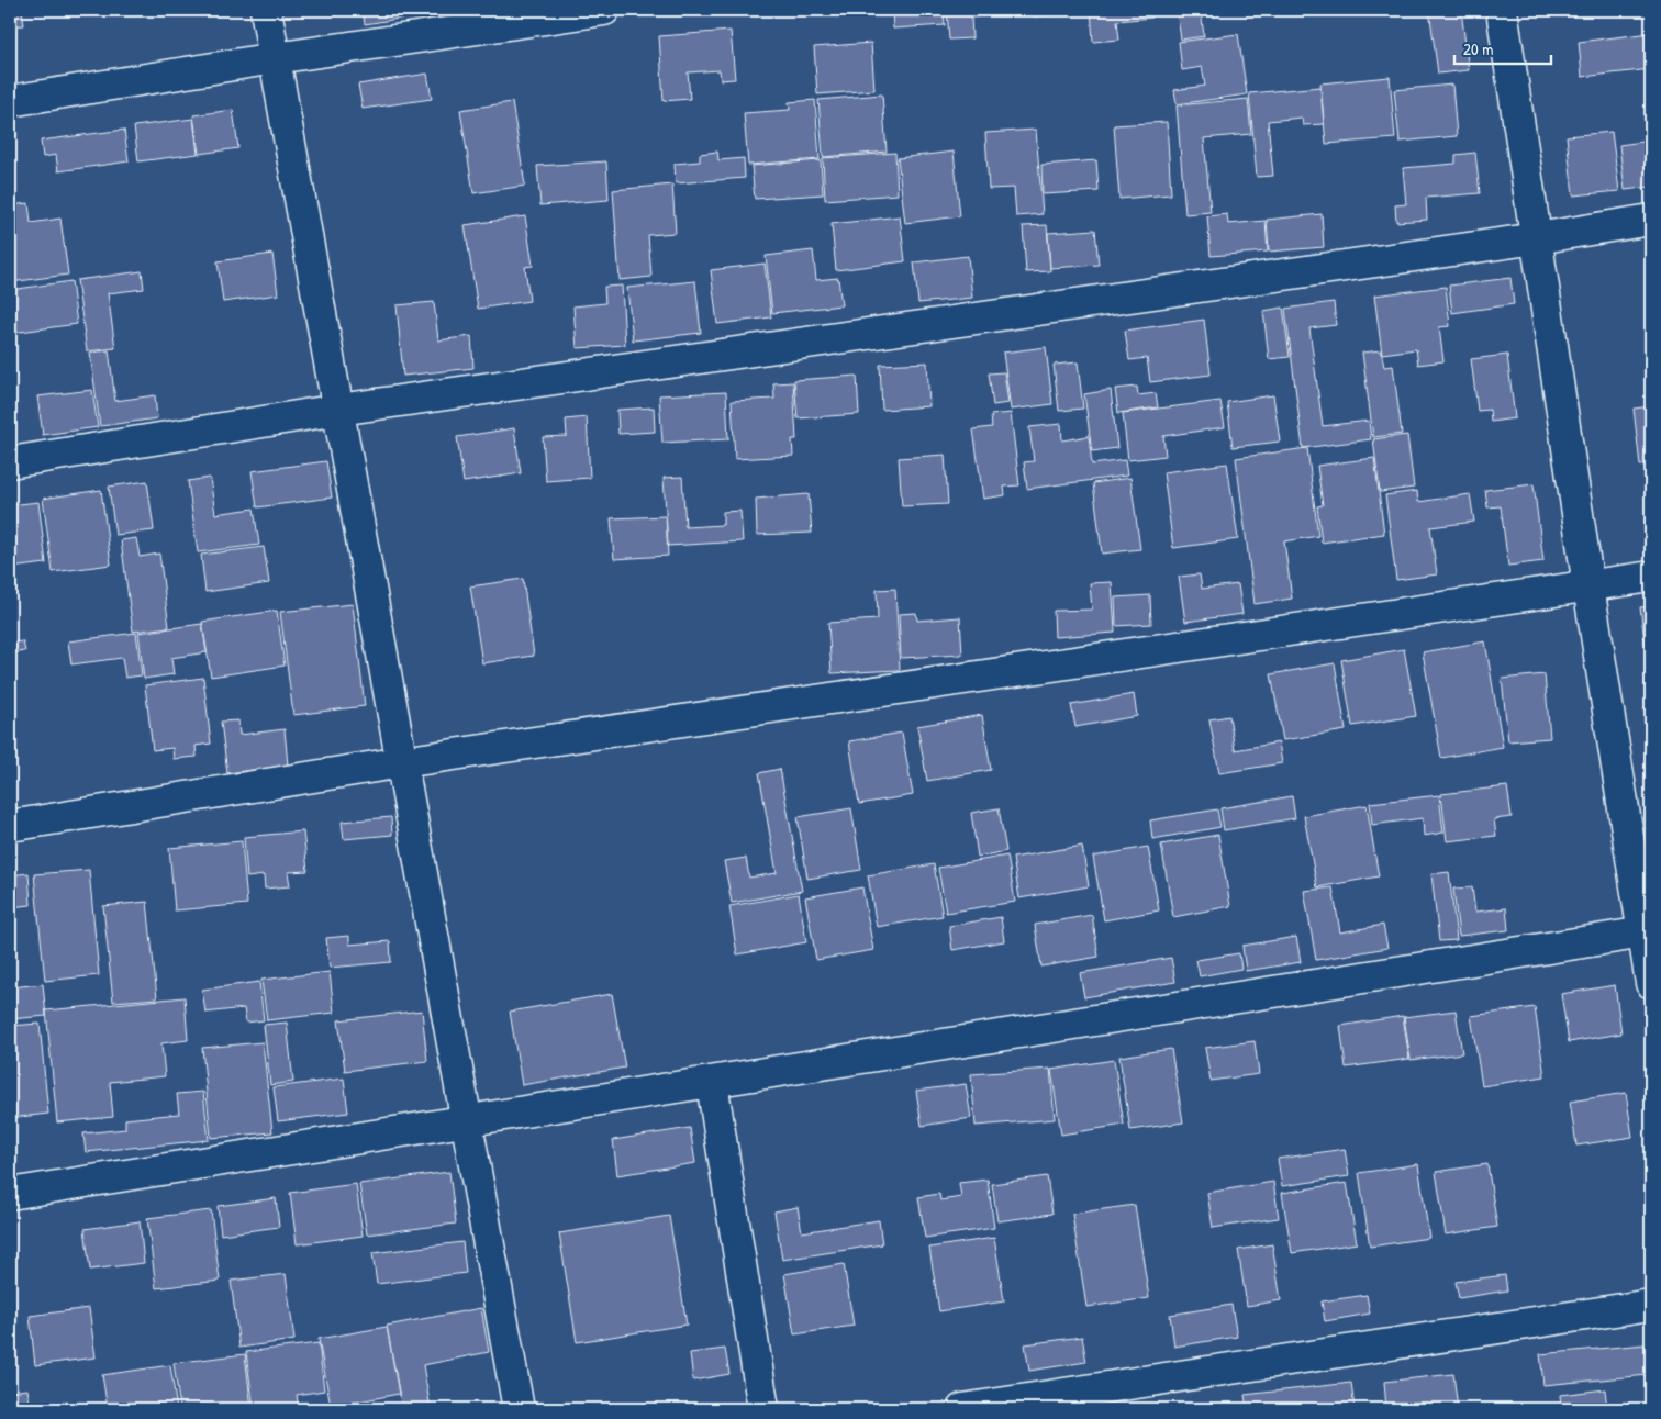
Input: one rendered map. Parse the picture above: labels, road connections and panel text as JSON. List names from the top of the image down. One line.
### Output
{"scale_bar":"20 m"}
